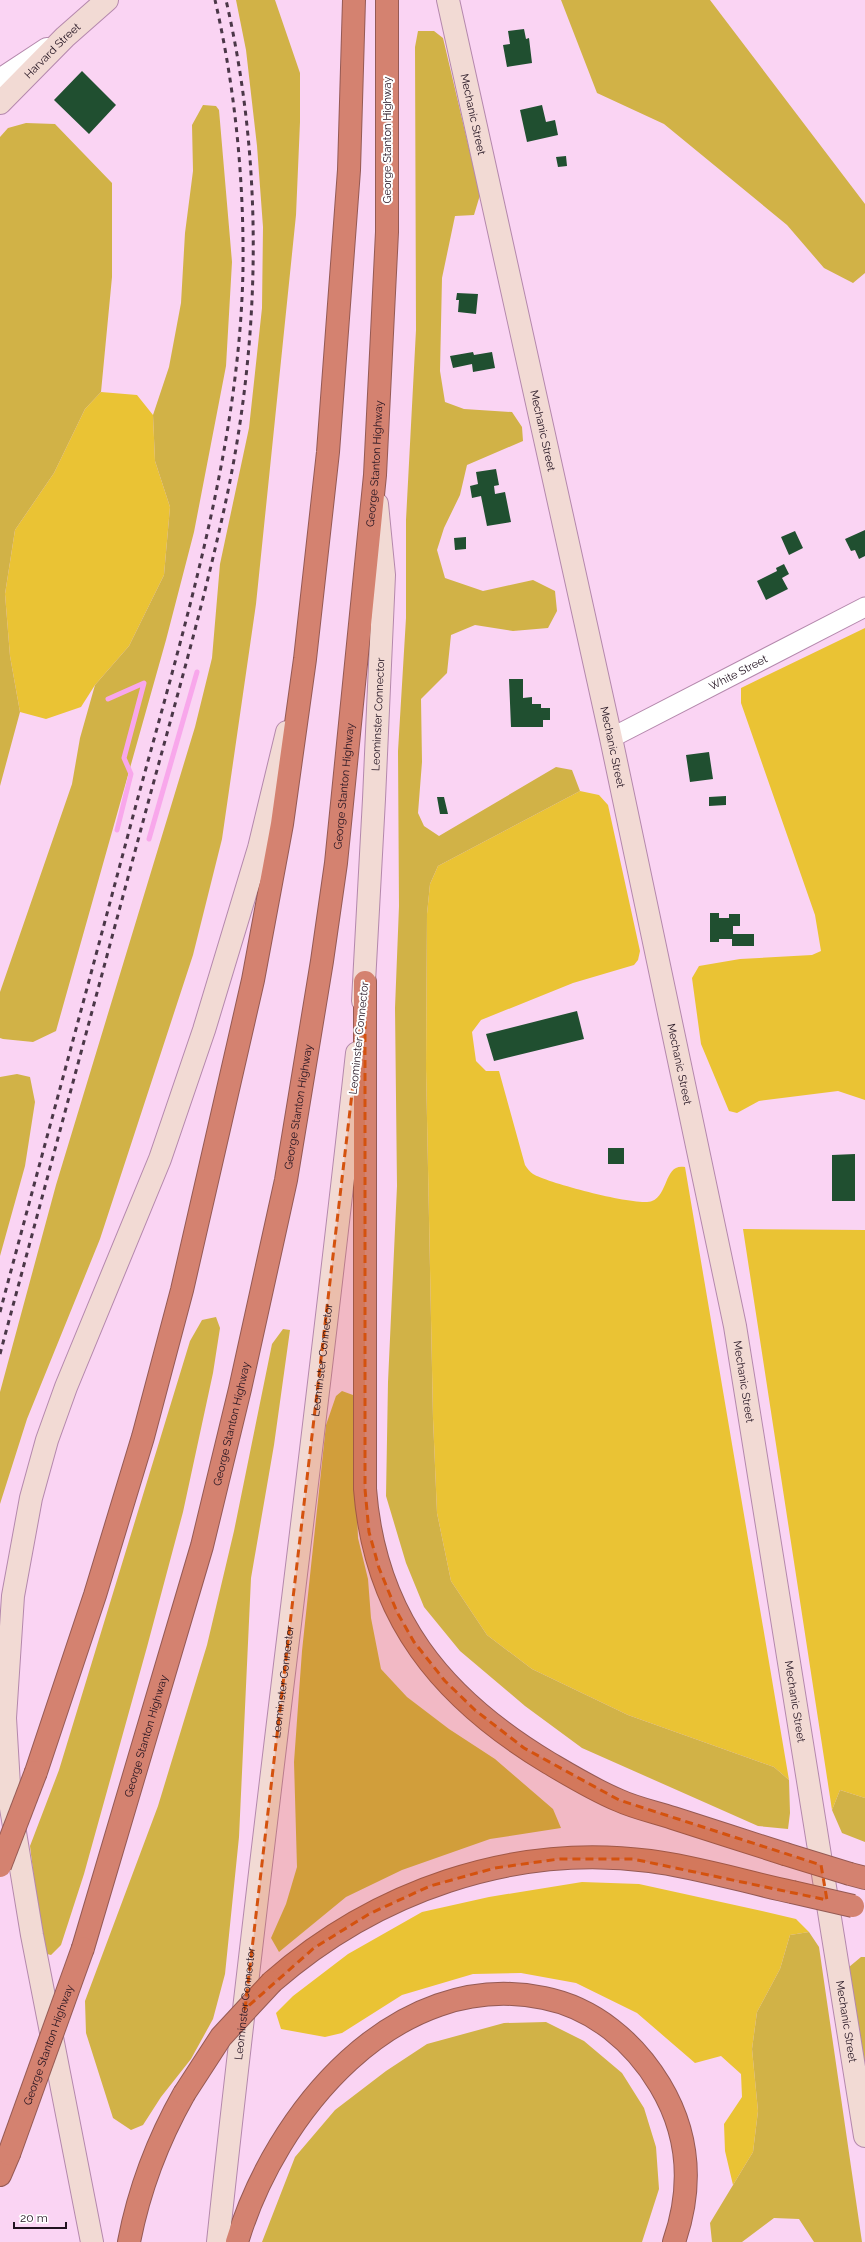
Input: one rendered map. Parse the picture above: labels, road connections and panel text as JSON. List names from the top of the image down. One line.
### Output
{"streets":{"highway":["George Stanton Highway"],"main road":["Harvard Street","Mechanic Street","Leominster Connector"],"street":["White Street"]},"crossings":[["Mechanic Street","White Street"],["George Stanton Highway","Leominster Connector"]],"scale_bar":"20 m"}
